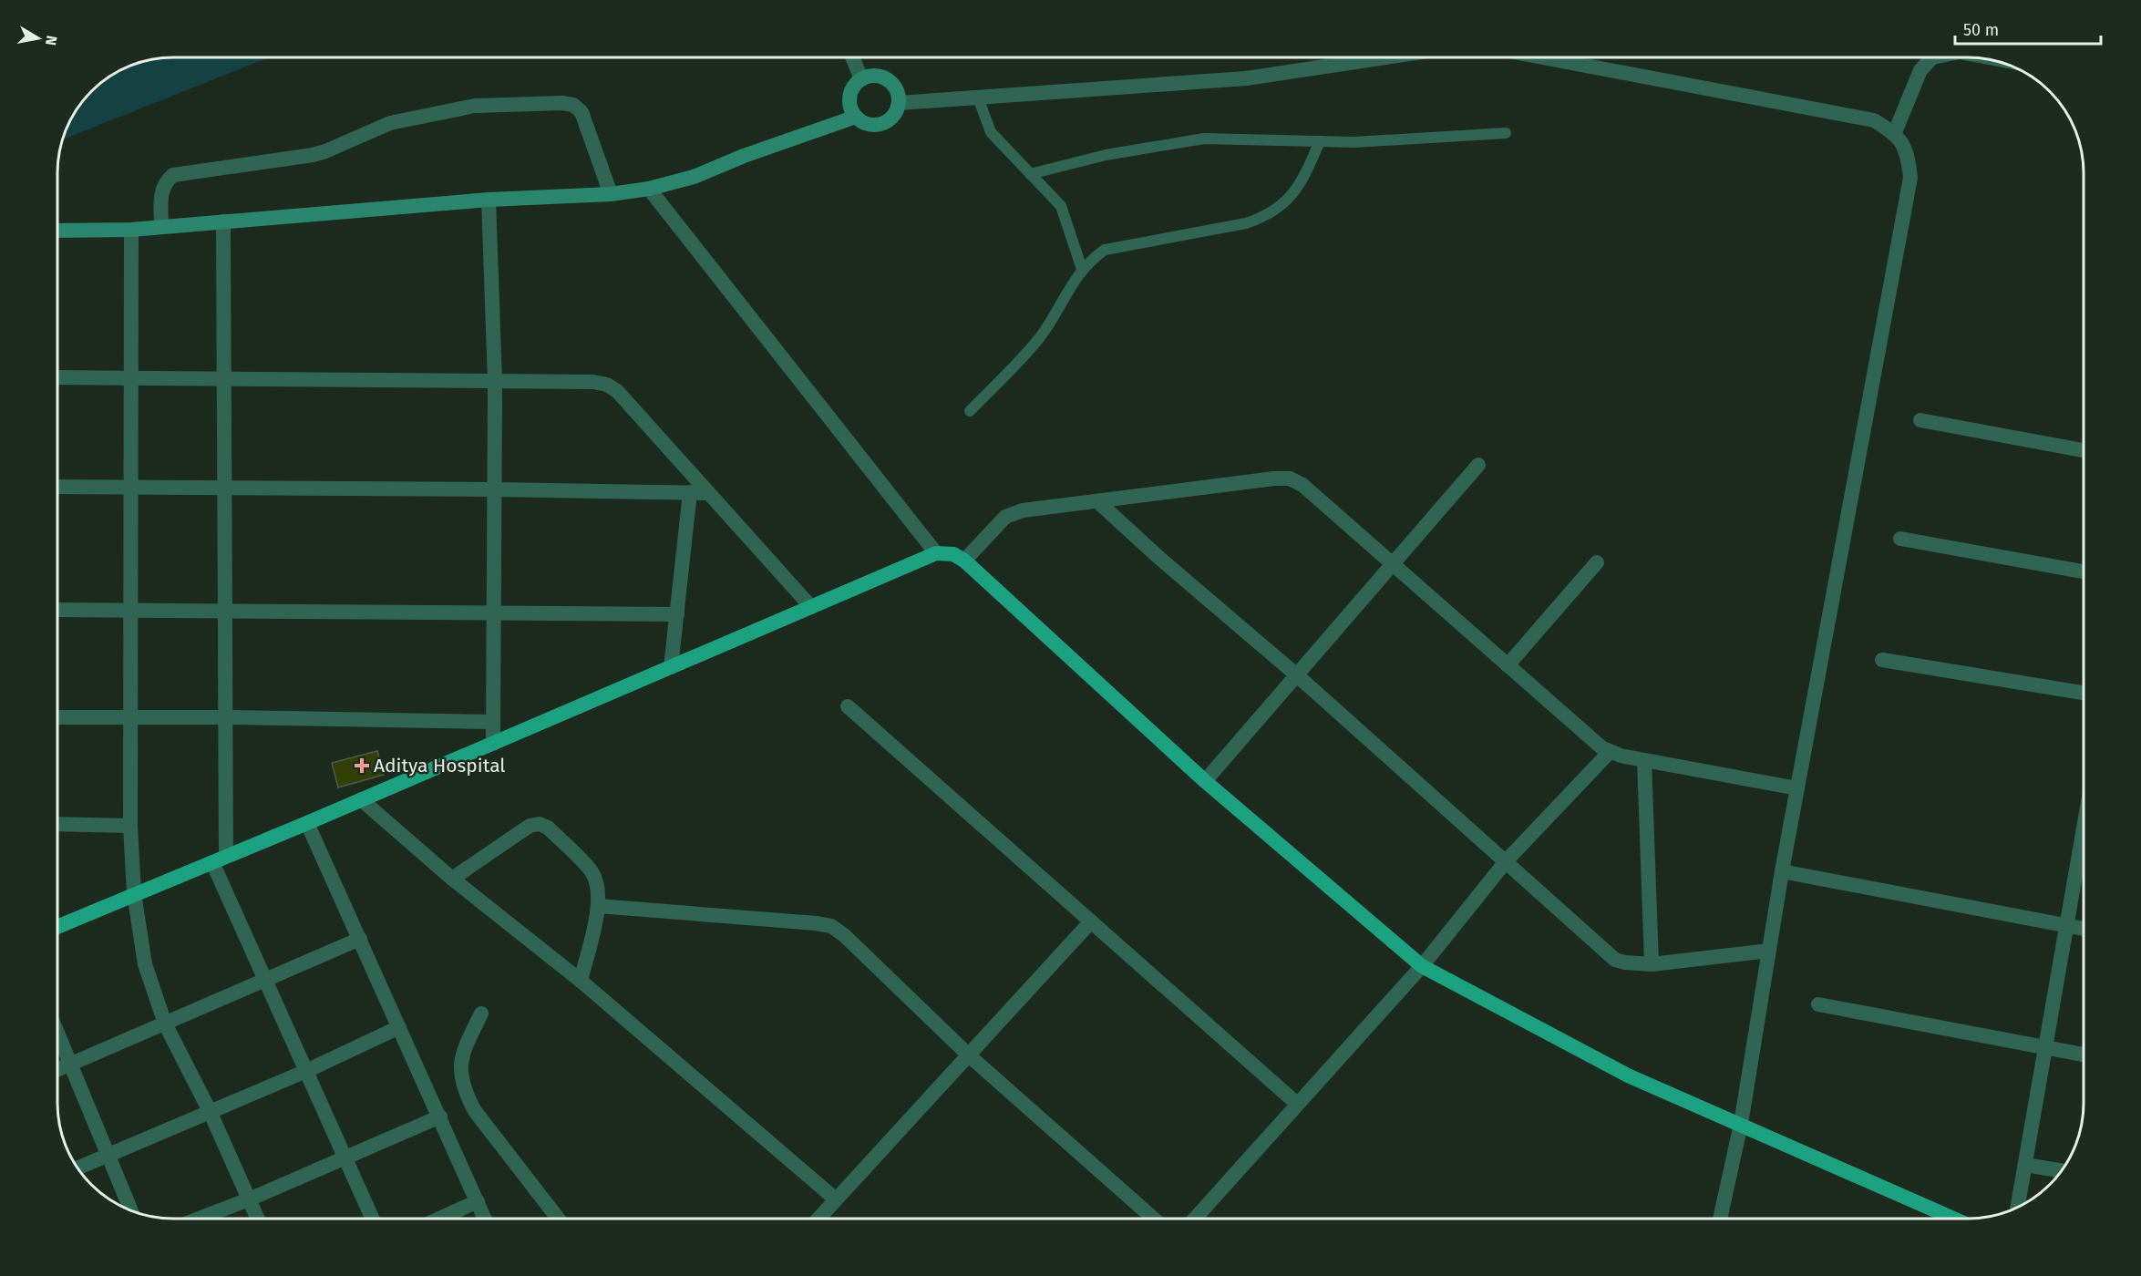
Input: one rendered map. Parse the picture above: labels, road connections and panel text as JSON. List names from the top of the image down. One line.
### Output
{"places":{"health":["Aditya Hospital"]},"scale_bar":"50 m","north":"right"}
